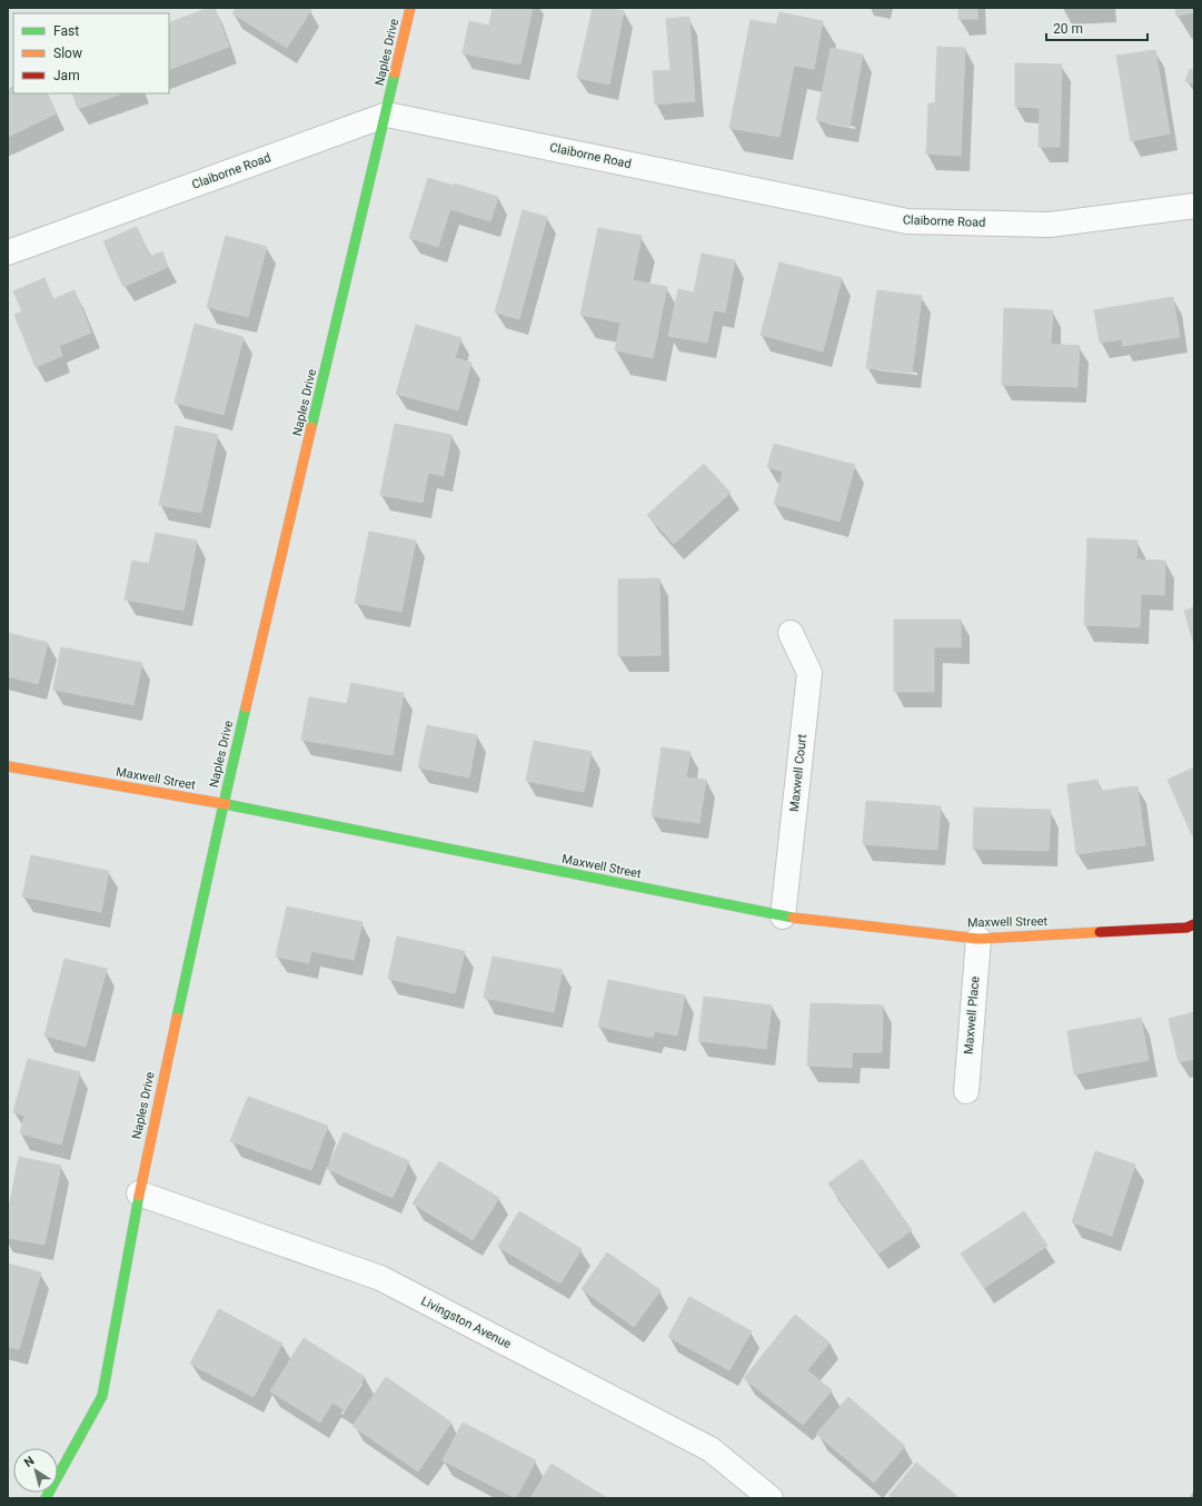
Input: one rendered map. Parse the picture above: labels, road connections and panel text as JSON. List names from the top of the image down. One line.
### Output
{"streets":{"street":["Naples Drive","Claiborne Road","Maxwell Court","Maxwell Street","Maxwell Place","Livingston Avenue"]},"crossings":[["Naples Drive","Claiborne Road"],["Naples Drive","Maxwell Street"],["Naples Drive","Livingston Avenue"],["Maxwell Court","Maxwell Street"],["Maxwell Street","Maxwell Place"]],"legend":["Fast","Slow","Jam"],"scale_bar":"20 m","north":"top left"}
